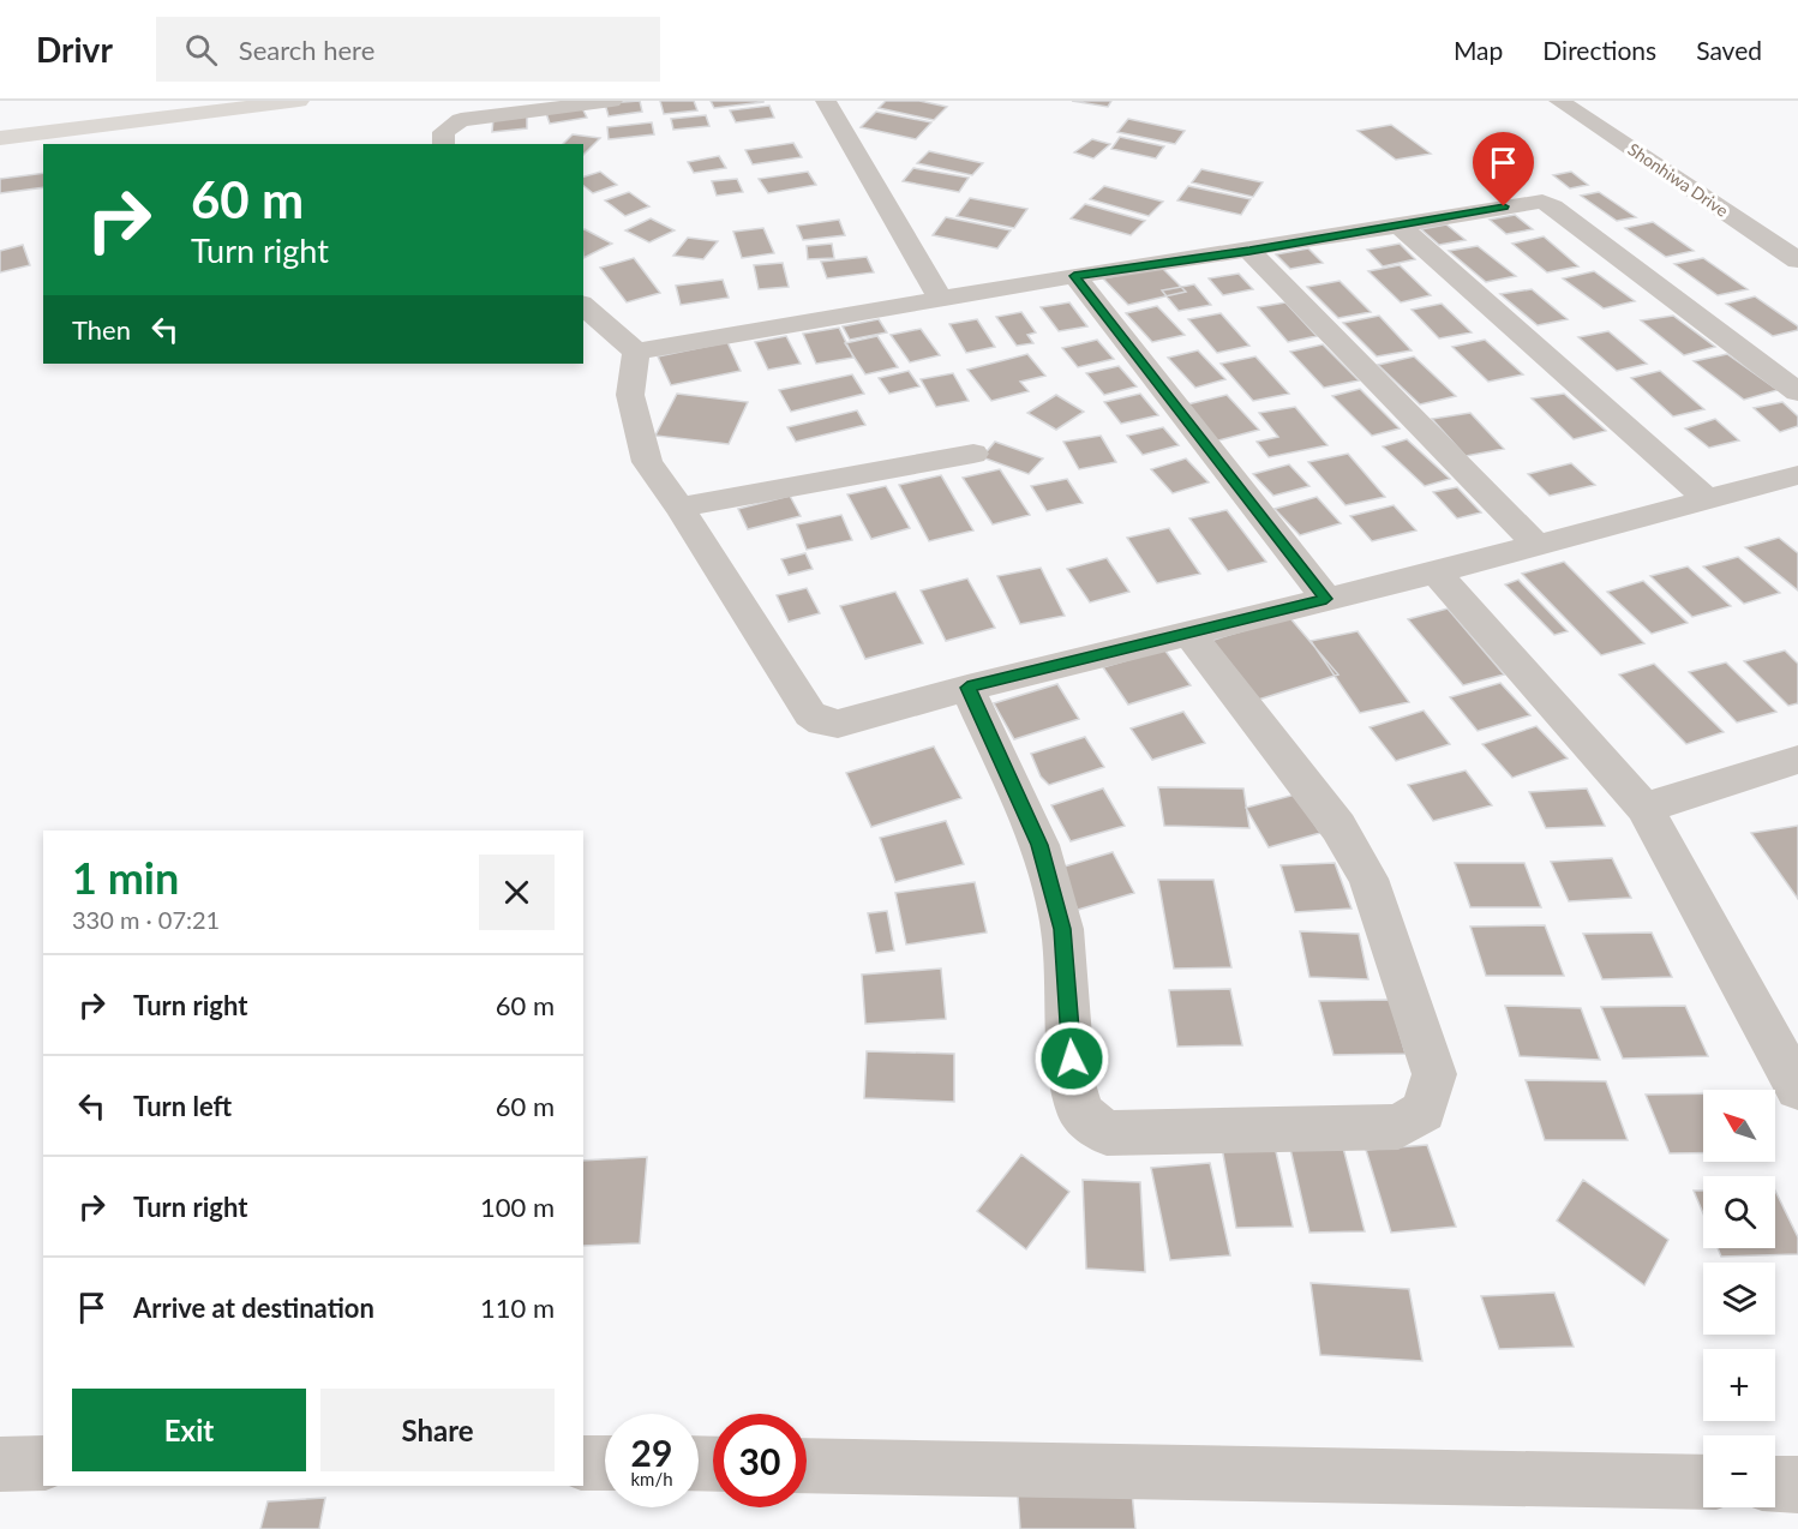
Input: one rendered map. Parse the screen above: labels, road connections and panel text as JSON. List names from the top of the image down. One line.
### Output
{"streets":{"street":["Shonhiwa Drive"]},"north":"top left","page":{"header":"Drivr","search":"Search here","nav":["Map","Directions","Saved"],"turn":["60 m","Turn right"],"then":"Then","heading":["1 min","330 m · 07:21"],"list":[{"name":"Turn right","value":"60 m"},{"name":"Turn left","value":"60 m"},{"name":"Turn right","value":"100 m"},{"name":"Arrive at destination","value":"110 m"}],"map_buttons":["+","−"],"buttons":["Exit","Share"],"speed":"29 km/h","limit":"30"}}
